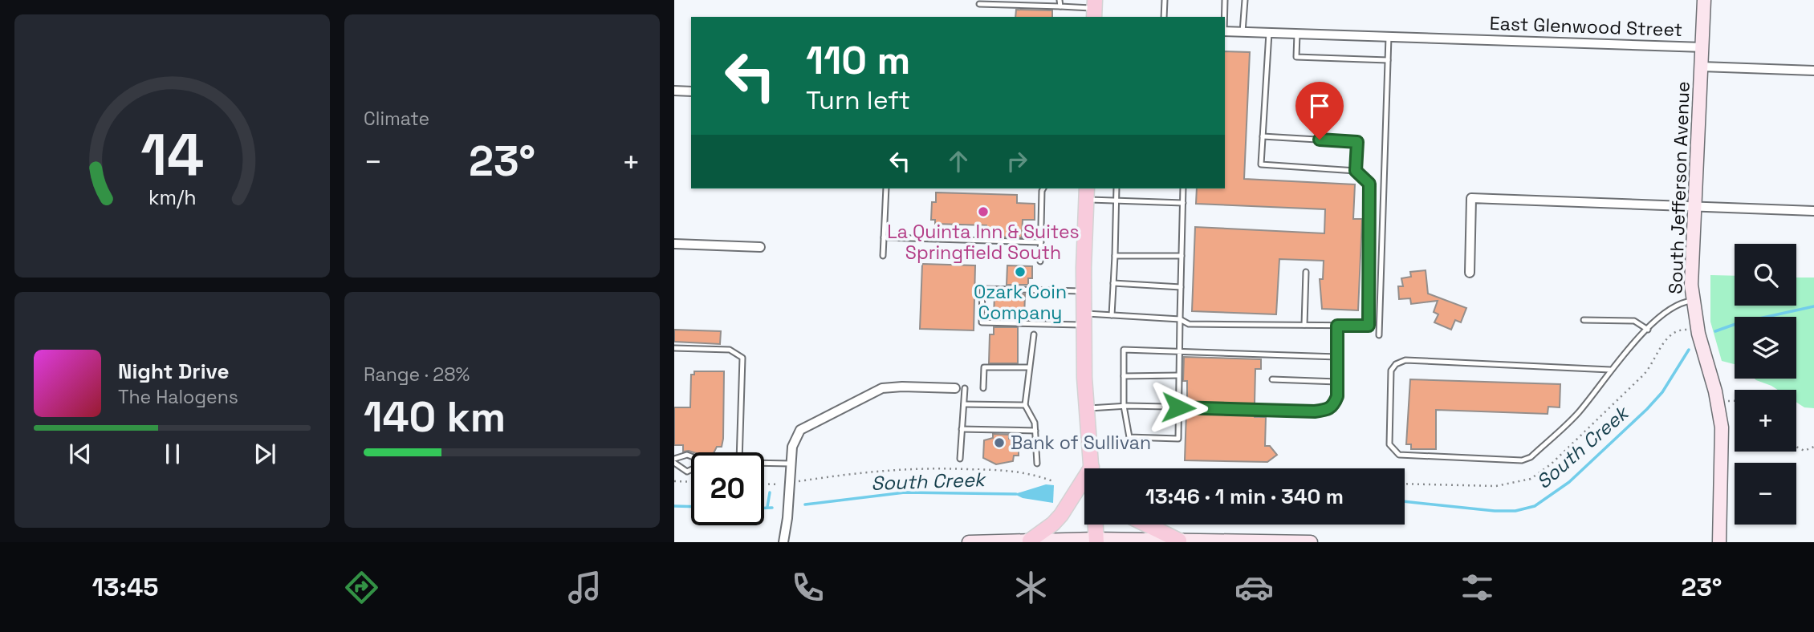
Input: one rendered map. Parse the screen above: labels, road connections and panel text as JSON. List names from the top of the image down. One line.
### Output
{"streets":{"street":["East Glenwood Street","South Jefferson Avenue"]},"crossings":[["East Glenwood Street","South Jefferson Avenue"]],"water":["South Creek"],"places":["La Quinta Inn & Suites Springfield South","Ozark Coin Company","Bank of Sullivan"],"page":{"tile":["Climate",["Range · 28%","140 km"]],"turn":["110 m","Turn left"],"heat":["−","23°","+"],"map_buttons":["+","−"],"song":["Night Drive","The Halogens"],"limit":"20","trip":"13:46 · 1 min · 340 m","tabs":["13:45","23°"],"gauge":["14","km/h"]}}
